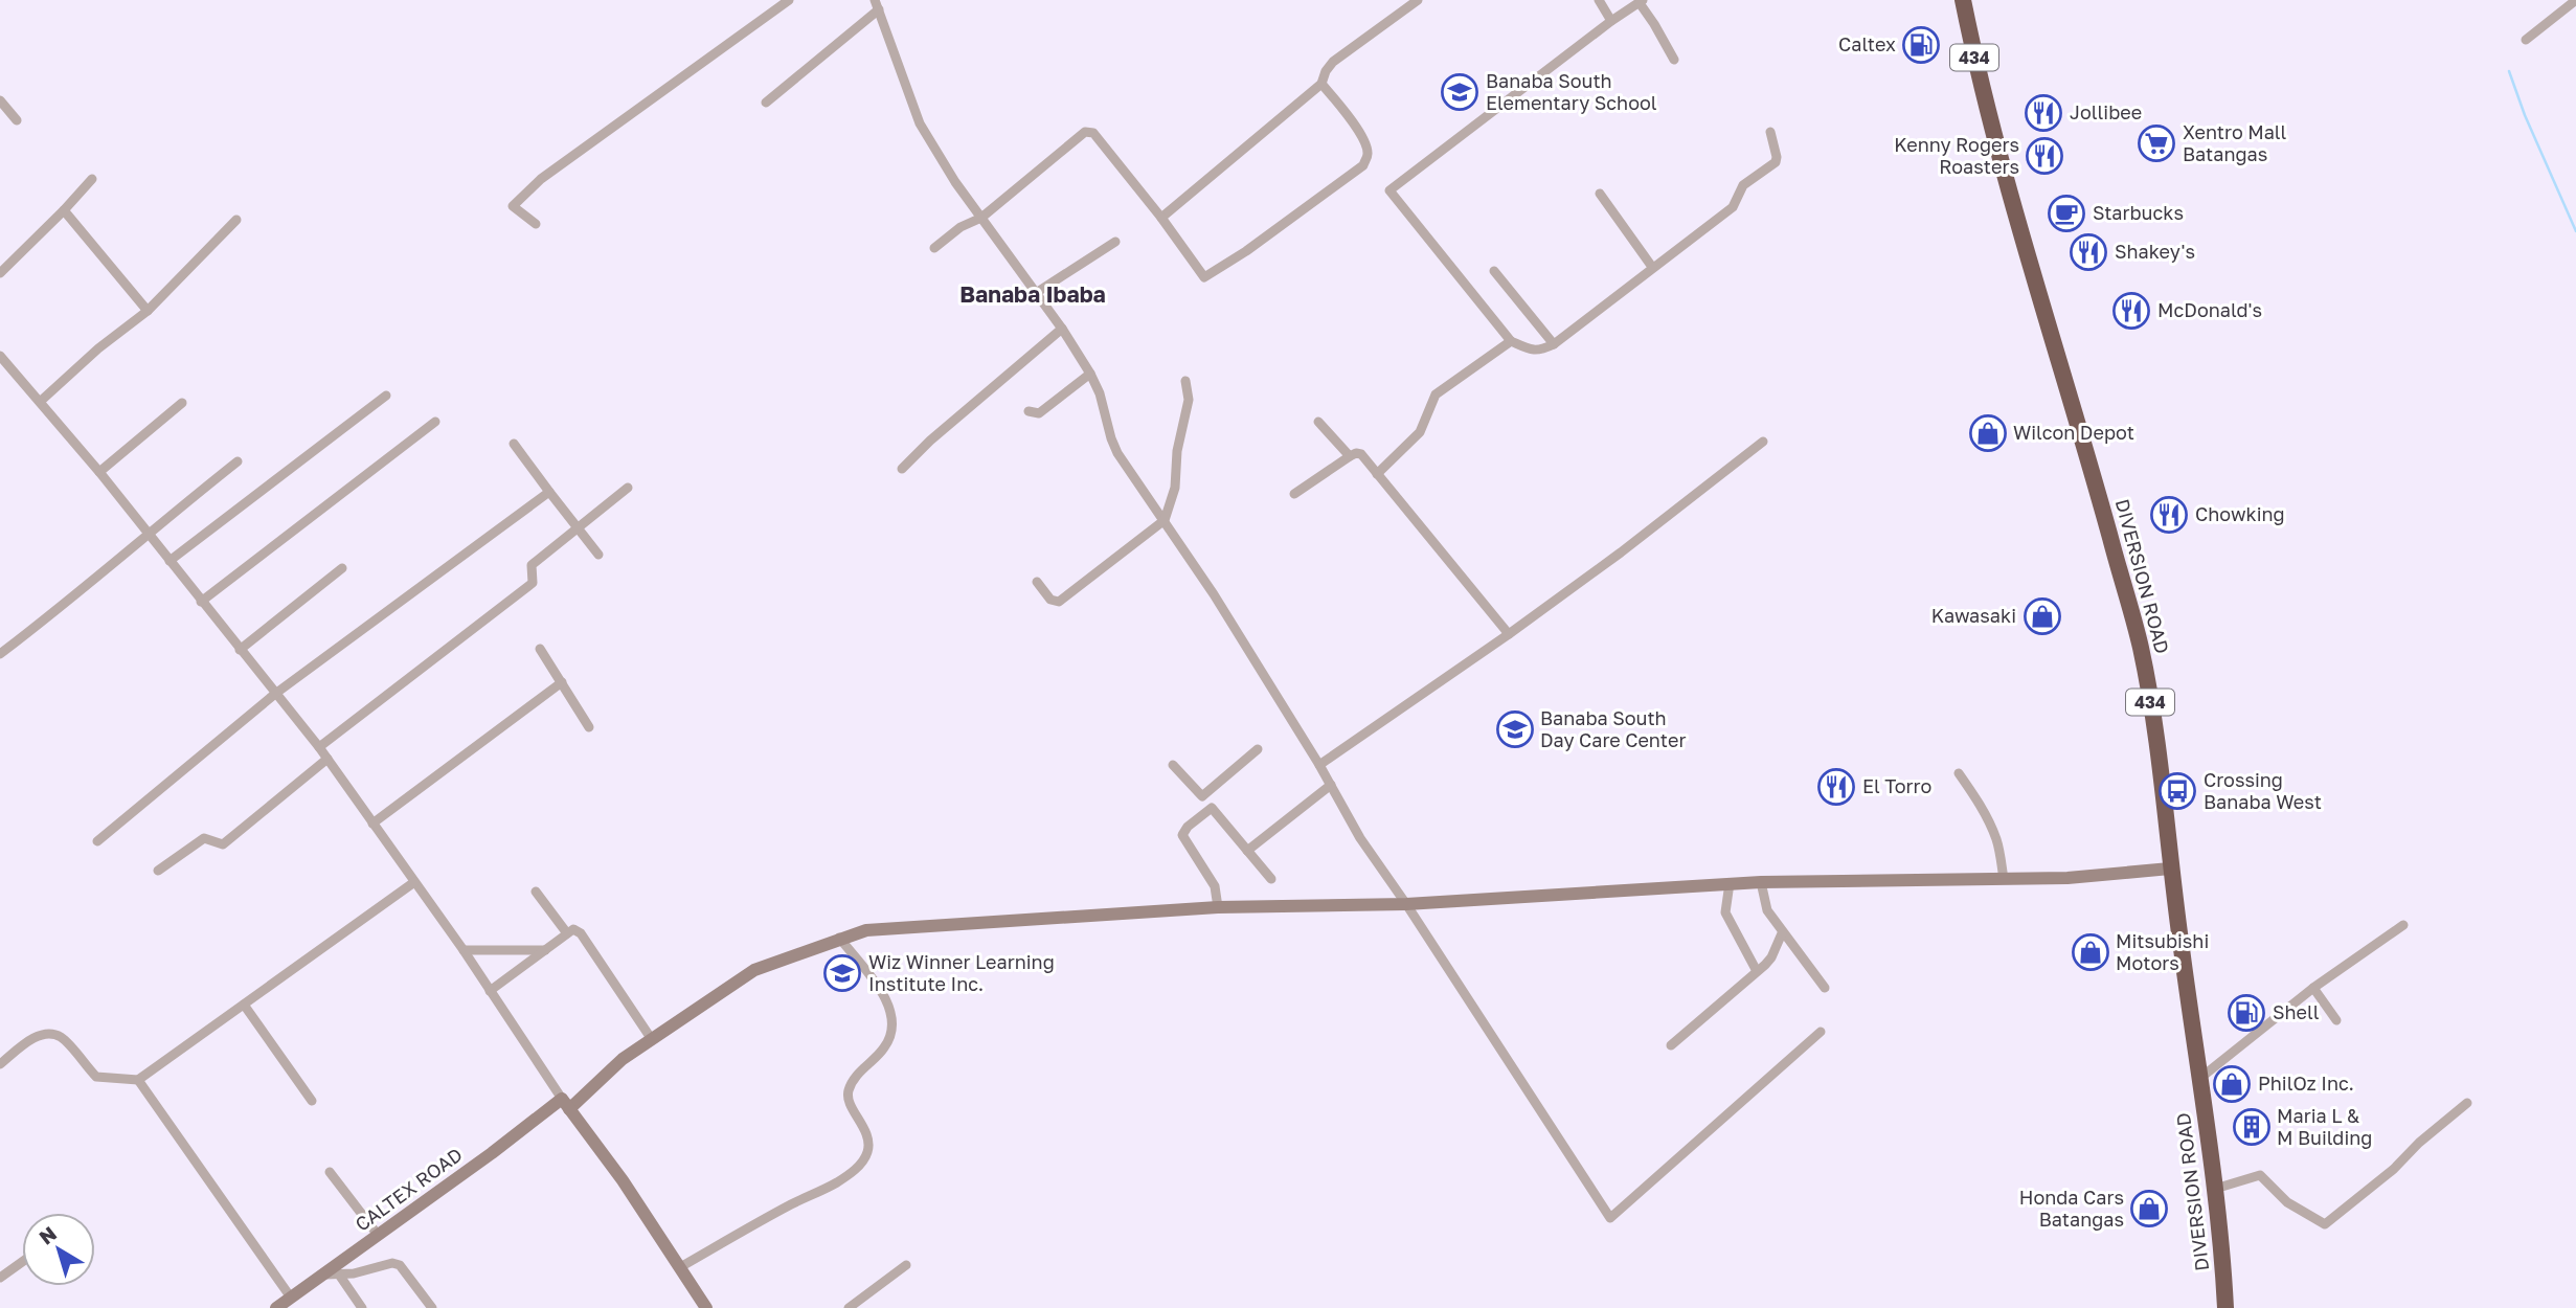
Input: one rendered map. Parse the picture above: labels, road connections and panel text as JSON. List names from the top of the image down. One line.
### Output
{"streets":{"highway":["434","DIVERSION ROAD"],"street":["CALTEX ROAD"]},"crossings":[["DIVERSION ROAD","CALTEX ROAD"]],"districts":["Banaba Ibaba"],"places":{"fuel station":["Caltex","Shell"],"school or university":["Banaba South Elementary School","Banaba South Day Care Center","Wiz Winner Learning Institute Inc."],"restaurant":["Jollibee","Kenny Rogers Roasters","Shakey's","McDonald's","Chowking","El Torro"],"supermarket":["Xentro Mall Batangas"],"cafe":["Starbucks"],"shop":["Wilcon Depot","Kawasaki","Mitsubishi Motors","PhilOz Inc.","Honda Cars Batangas"],"bus stop":["Crossing Banaba West"],"building":["Maria L & M Building"]},"north":"top left"}
